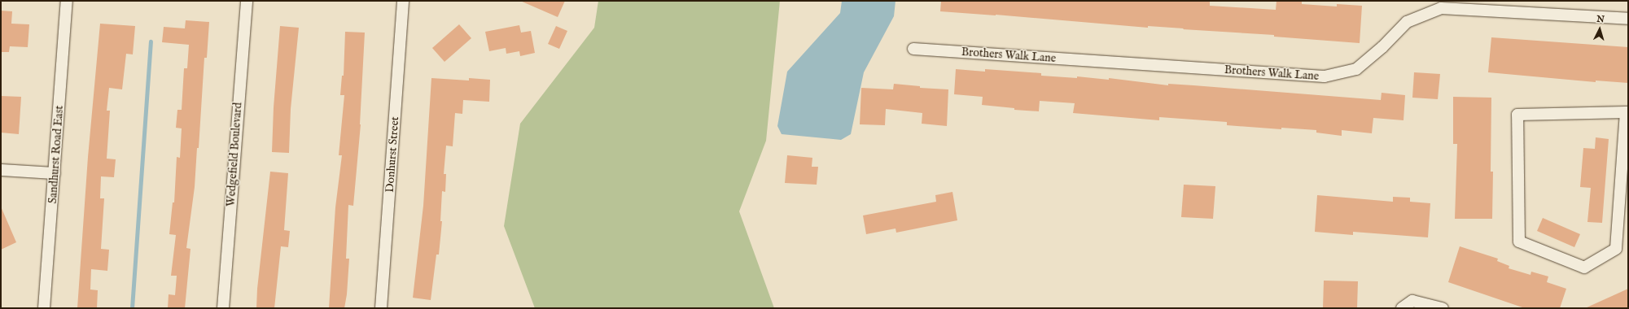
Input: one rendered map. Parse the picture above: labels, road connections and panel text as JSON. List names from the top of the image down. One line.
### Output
{"streets":{"street":["Brothers Walk Lane","Sandhurst Road East","Wedgefield Boulevard","Donhurst Street"]},"north":"top"}
